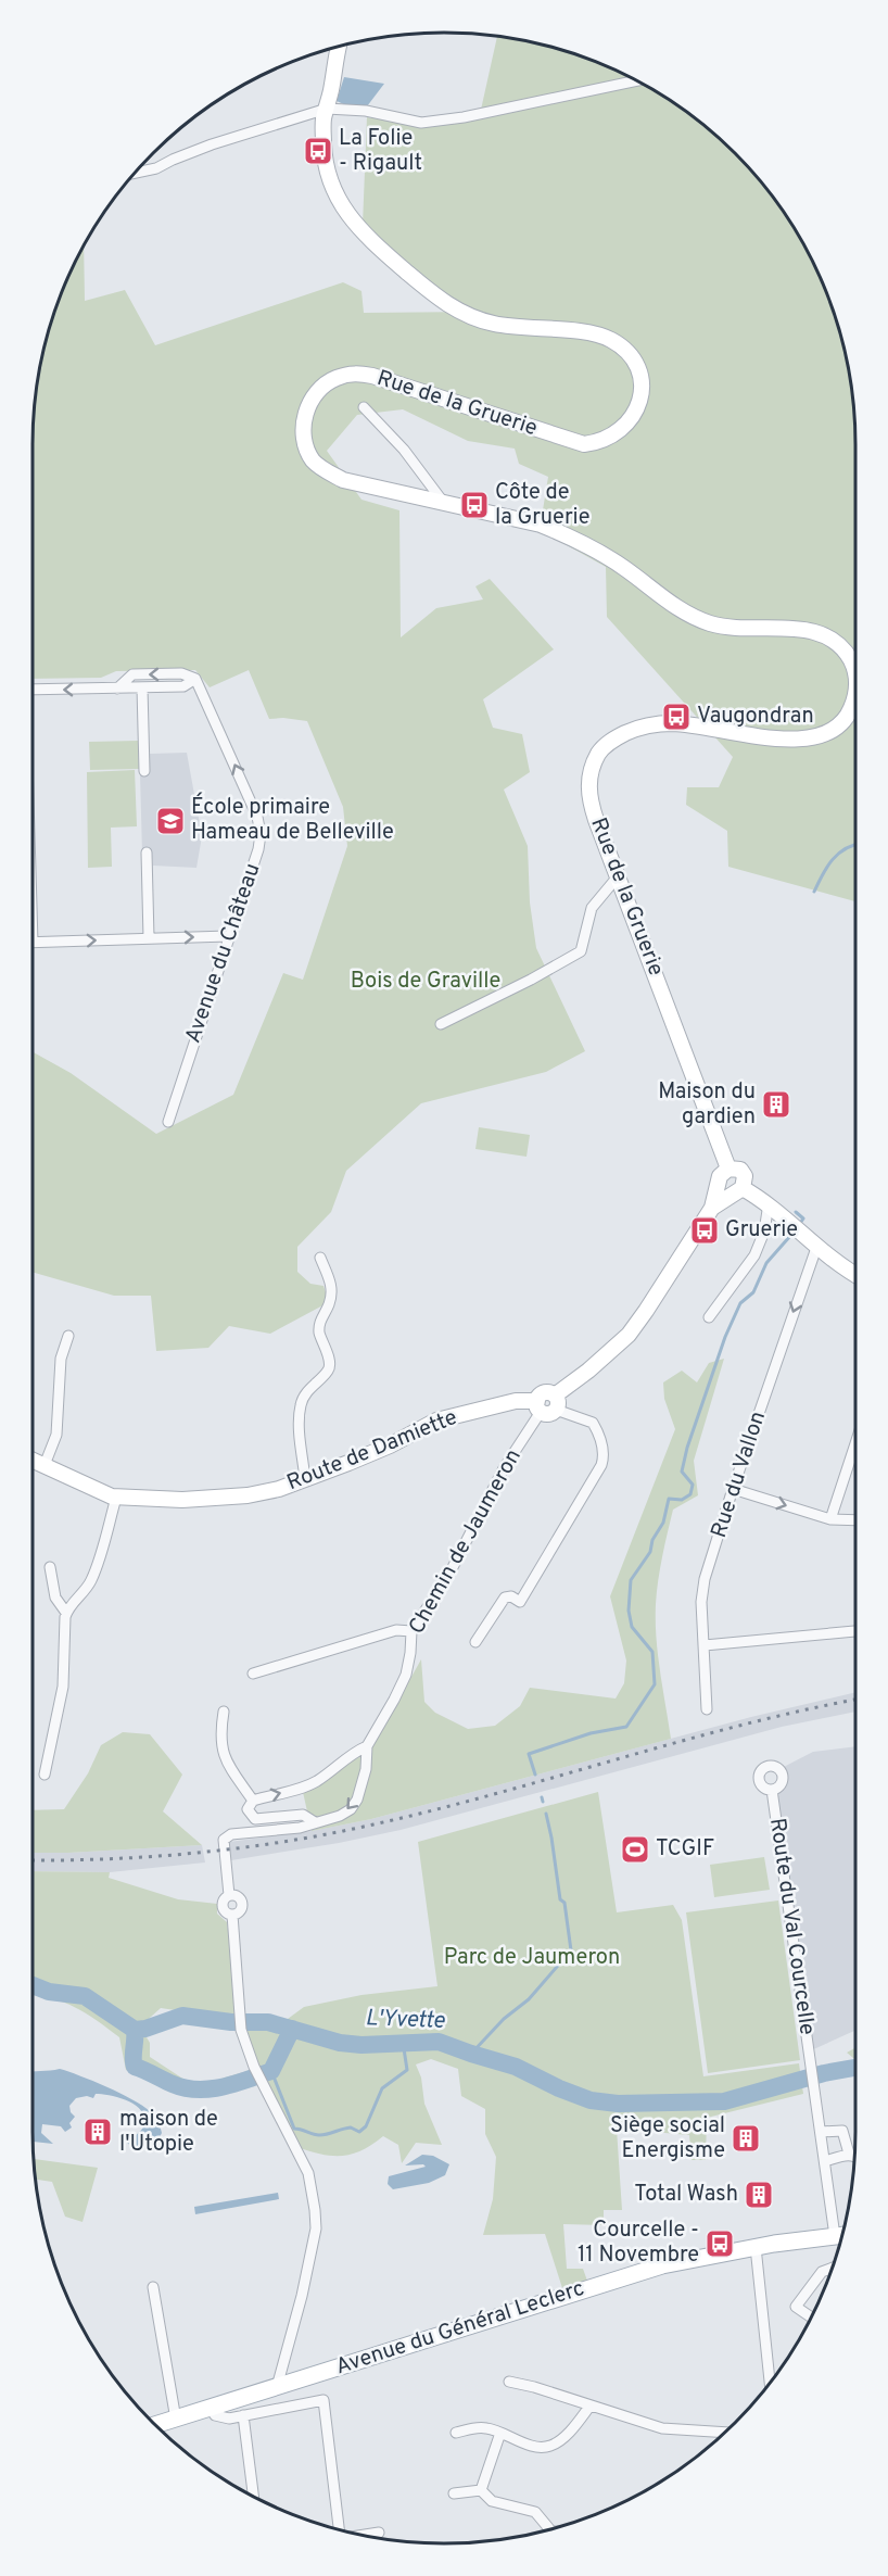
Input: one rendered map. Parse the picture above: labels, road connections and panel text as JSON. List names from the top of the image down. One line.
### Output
{"streets":{"main road":["Avenue du Général Leclerc"],"street":["Rue de la Gruerie","Avenue du Château","Route de Damiette","Rue du Vallon","Chemin de Jaumeron","Route du Val Courcelle"]},"crossings":[["Route de Damiette","Chemin de Jaumeron"]],"one_way":["Avenue du Château"],"water":["L'Yvette"],"parks":["Bois de Graville","Parc de Jaumeron"],"places":{"bus stop":["La Folie - Rigault","Côte de la Gruerie","Vaugondran","Gruerie","Courcelle - 11 Novembre"],"school or university":["École primaire Hameau de Belleville"],"building":["Maison du gardien","maison de l'Utopie","Siège social Energisme","Total Wash"],"sports":["TCGIF"]}}
